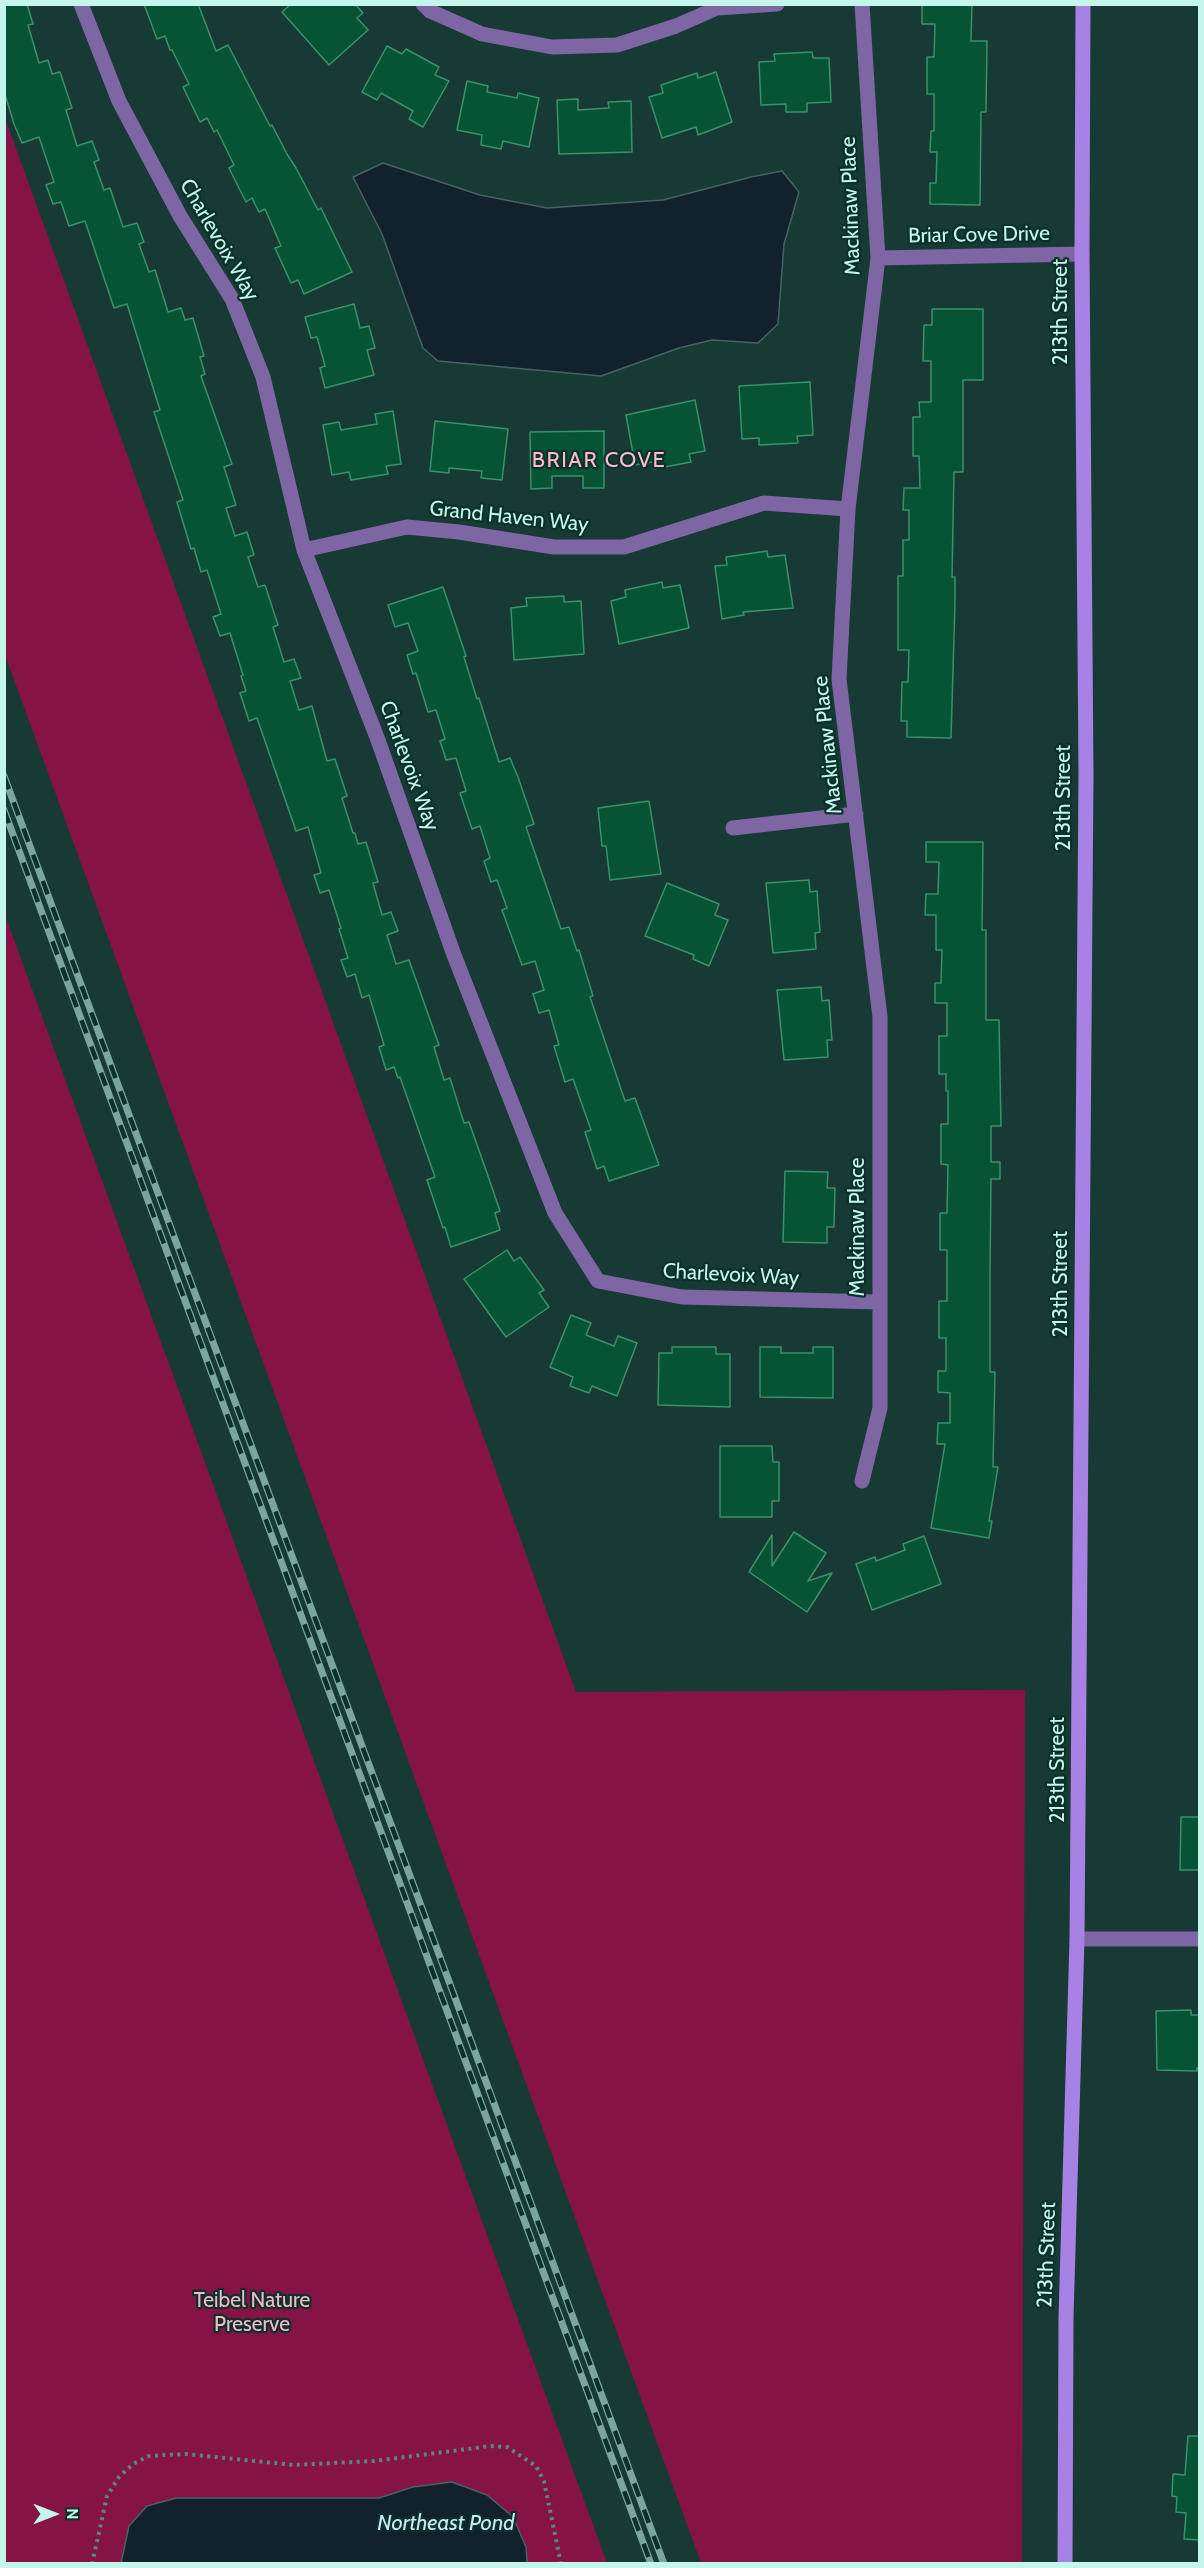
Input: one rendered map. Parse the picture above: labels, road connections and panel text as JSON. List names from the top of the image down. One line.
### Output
{"streets":{"street":["Mackinaw Place","Briar Cove Drive","Charlevoix Way","213th Street","Grand Haven Way"]},"crossings":[["Mackinaw Place","Briar Cove Drive"],["Mackinaw Place","Charlevoix Way"],["Mackinaw Place","Grand Haven Way"],["Briar Cove Drive","213th Street"],["Charlevoix Way","Grand Haven Way"]],"districts":["BRIAR COVE"],"water":["Northeast Pond"],"parks":["Teibel Nature Preserve"],"north":"right"}
